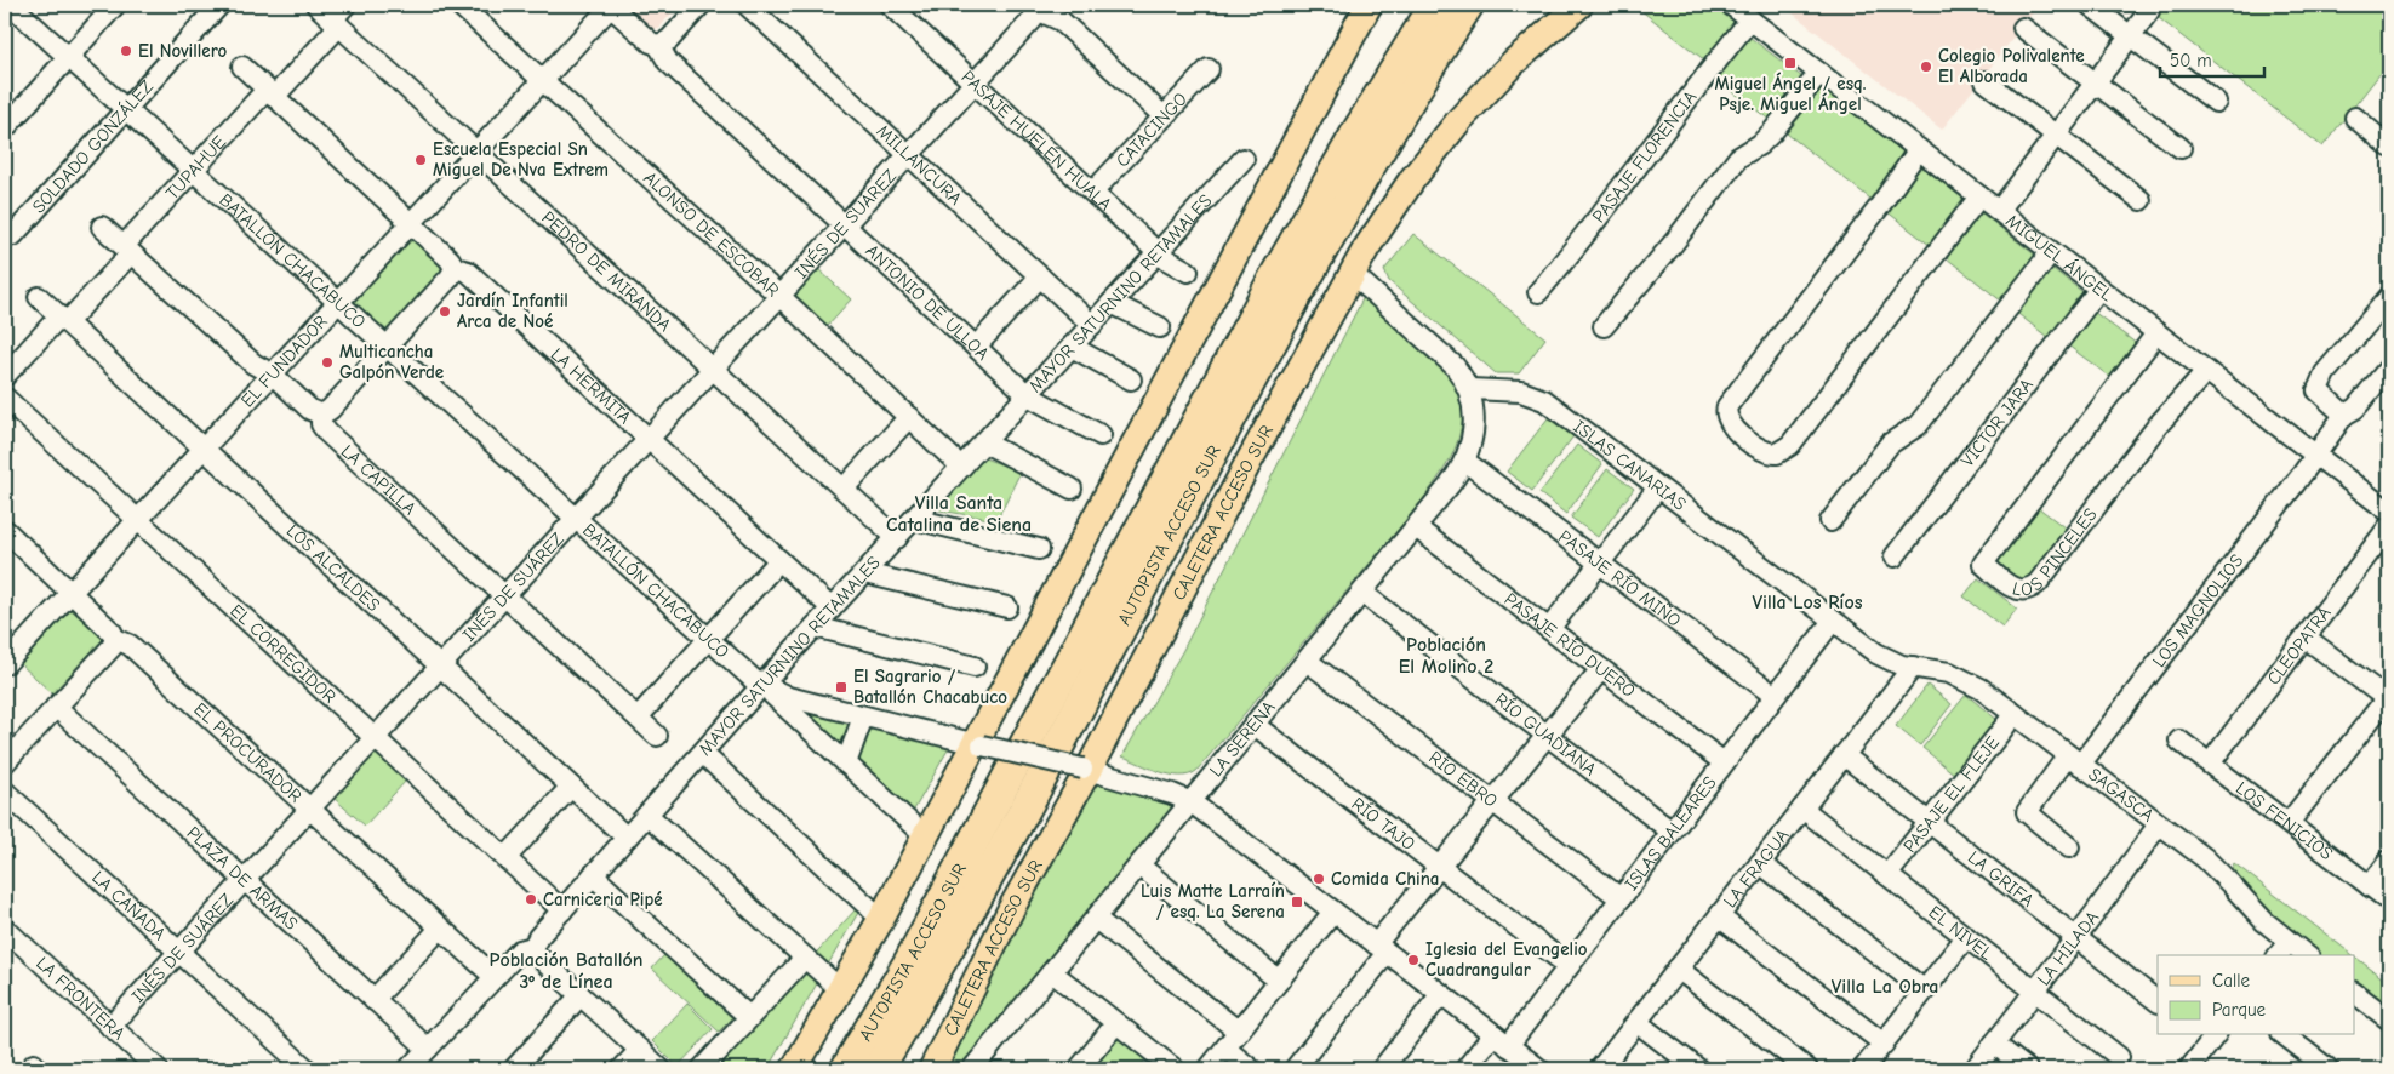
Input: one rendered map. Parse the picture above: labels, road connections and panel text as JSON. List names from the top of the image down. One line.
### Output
{"streets":{"highway":["AUTOPISTA ACCESO SUR"],"main road":["CALETERA ACCESO SUR"],"street":["CATACINGO","PASAJE HUELÉN HUALA","SOLDADO GONZÁLEZ","PASAJE FLORENCIA","MILLANCURA","TUPAHUE","INÉS DE SUÁREZ","ALONSO DE ESCOBAR","MIGUEL ÁNGEL","BATALLÓN CHACABUCO","PEDRO DE MIRANDA","MAYOR SATURNINO RETAMALES","ANTONIO DE ULLOA","EL FUNDADOR","LA HERMITA","VÍCTOR JARA","ISLAS CANARIAS","LA CAPILLA","LOS PINCELES","LOS ALCALDES","PASAJE RÍO MIÑO","LOS MAGNOLIOS","PASAJE RÍO DUERO","CLEOPATRA","EL CORREGIDOR","RÍO GUADIANA","LA SERENA","EL PROCURADOR","RÍO EBRO","PASAJE EL FLEJE","SAGASCA","LOS FENICIOS","RÍO TAJO","ISLAS BALEARES","LA FRAGUA","PLAZA DE ARMAS","LA GRIFA","LA CAÑADA","EL NIVEL","LA HILADA","LA FRONTERA"]},"crossings":[["CATACINGO","PASAJE HUELÉN HUALA"],["PASAJE HUELÉN HUALA","INÉS DE SUÁREZ"],["PASAJE HUELÉN HUALA","MAYOR SATURNINO RETAMALES"],["SOLDADO GONZÁLEZ","BATALLÓN CHACABUCO"],["PASAJE FLORENCIA","MIGUEL ÁNGEL"],["MILLANCURA","INÉS DE SUÁREZ"],["MILLANCURA","MAYOR SATURNINO RETAMALES"],["TUPAHUE","BATALLÓN CHACABUCO"],["TUPAHUE","PEDRO DE MIRANDA"],["TUPAHUE","LA HERMITA"],["TUPAHUE","LA CAPILLA"],["TUPAHUE","LOS ALCALDES"],["INÉS DE SUÁREZ","ALONSO DE ESCOBAR"],["INÉS DE SUÁREZ","BATALLÓN CHACABUCO"],["INÉS DE SUÁREZ","PEDRO DE MIRANDA"],["INÉS DE SUÁREZ","ANTONIO DE ULLOA"],["INÉS DE SUÁREZ","LA HERMITA"],["INÉS DE SUÁREZ","LA CAPILLA"],["INÉS DE SUÁREZ","LOS ALCALDES"],["INÉS DE SUÁREZ","EL CORREGIDOR"],["INÉS DE SUÁREZ","EL PROCURADOR"],["INÉS DE SUÁREZ","PLAZA DE ARMAS"],["INÉS DE SUÁREZ","LA CAÑADA"],["INÉS DE SUÁREZ","LA FRONTERA"],["ALONSO DE ESCOBAR","MAYOR SATURNINO RETAMALES"],["ALONSO DE ESCOBAR","EL FUNDADOR"],["MIGUEL ÁNGEL","VÍCTOR JARA"],["MIGUEL ÁNGEL","LOS PINCELES"],["MIGUEL ÁNGEL","LOS MAGNOLIOS"],["BATALLÓN CHACABUCO","MAYOR SATURNINO RETAMALES"],["BATALLÓN CHACABUCO","EL FUNDADOR"],["BATALLÓN CHACABUCO","CALETERA ACCESO SUR"],["BATALLÓN CHACABUCO","LA SERENA"],["BATALLÓN CHACABUCO","ISLAS BALEARES"],["PEDRO DE MIRANDA","MAYOR SATURNINO RETAMALES"],["PEDRO DE MIRANDA","EL FUNDADOR"],["MAYOR SATURNINO RETAMALES","ANTONIO DE ULLOA"],["MAYOR SATURNINO RETAMALES","LA HERMITA"],["MAYOR SATURNINO RETAMALES","LOS ALCALDES"],["MAYOR SATURNINO RETAMALES","EL CORREGIDOR"],["MAYOR SATURNINO RETAMALES","EL PROCURADOR"],["MAYOR SATURNINO RETAMALES","PLAZA DE ARMAS"],["ANTONIO DE ULLOA","EL FUNDADOR"],["EL FUNDADOR","LA HERMITA"],["EL FUNDADOR","LA CAPILLA"],["EL FUNDADOR","LOS ALCALDES"],["EL FUNDADOR","EL CORREGIDOR"],["EL FUNDADOR","EL PROCURADOR"],["ISLAS CANARIAS","LA SERENA"],["ISLAS CANARIAS","SAGASCA"],["ISLAS CANARIAS","ISLAS BALEARES"],["ISLAS CANARIAS","LA FRAGUA"],["PASAJE RÍO MIÑO","LA SERENA"],["PASAJE RÍO MIÑO","ISLAS BALEARES"],["LOS MAGNOLIOS","SAGASCA"],["PASAJE RÍO DUERO","LA SERENA"],["PASAJE RÍO DUERO","ISLAS BALEARES"],["CLEOPATRA","LOS FENICIOS"],["RÍO GUADIANA","LA SERENA"],["RÍO GUADIANA","ISLAS BALEARES"],["LA SERENA","RÍO EBRO"],["LA SERENA","RÍO TAJO"],["RÍO EBRO","ISLAS BALEARES"],["PASAJE EL FLEJE","SAGASCA"],["PASAJE EL FLEJE","LA GRIFA"],["PASAJE EL FLEJE","EL NIVEL"],["SAGASCA","LA FRAGUA"],["SAGASCA","LA HILADA"],["RÍO TAJO","ISLAS BALEARES"],["LA FRAGUA","LA GRIFA"],["LA FRAGUA","EL NIVEL"],["LA GRIFA","LA HILADA"],["EL NIVEL","LA HILADA"]],"districts":["Villa Santa Catalina de Siena","Villa Los Ríos","Población El Molino 2","Población Batallón 3º de Línea","Villa La Obra"],"places":{"other":["El Novillero","Colegio Polivalente El Alborada","Escuela Especial Sn Miguel De Nva Extrem","Jardín Infantil Arca de Noé","Multicancha Galpón Verde","Comida China","Carniceria Pipé","Iglesia del Evangelio Cuadrangular"],"transit":["Miguel Ángel / esq. Psje. Miguel Ángel","El Sagrario / Batallón Chacabuco","Luis Matte Larraín / esq. La Serena"]},"legend":["Calle","Parque"],"scale_bar":"50 m"}
